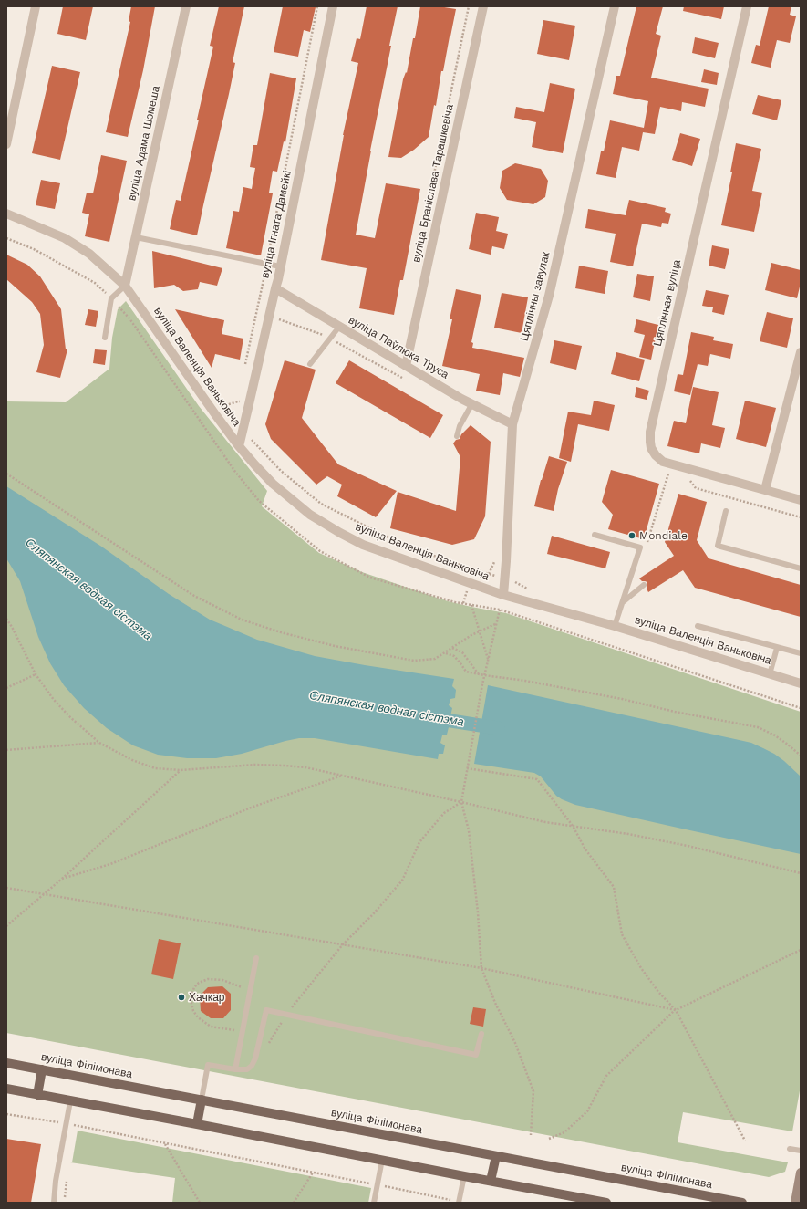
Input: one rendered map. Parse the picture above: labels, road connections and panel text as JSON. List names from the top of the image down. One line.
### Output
{"streets":{"main road":["вуліца Філімонава"],"street":["вуліца Адама Шэмеша","вуліца Браніслава Тарашкевіча","вуліца Ігната Дамейкі","Цяплічны завулак","Цяплічная вуліца","вуліца Паўлюка Труса","вуліца Валенція Ваньковіча"]},"crossings":[["вуліца Адама Шэмеша","вуліца Валенція Ваньковіча"],["вуліца Браніслава Тарашкевіча","вуліца Паўлюка Труса"],["вуліца Ігната Дамейкі","вуліца Паўлюка Труса"],["вуліца Ігната Дамейкі","вуліца Валенція Ваньковіча"],["Цяплічны завулак","вуліца Паўлюка Труса"],["Цяплічны завулак","вуліца Валенція Ваньковіча"]],"water":["Сляпянская водная сістэма"],"places":["Mondiale","Хачкар"]}
